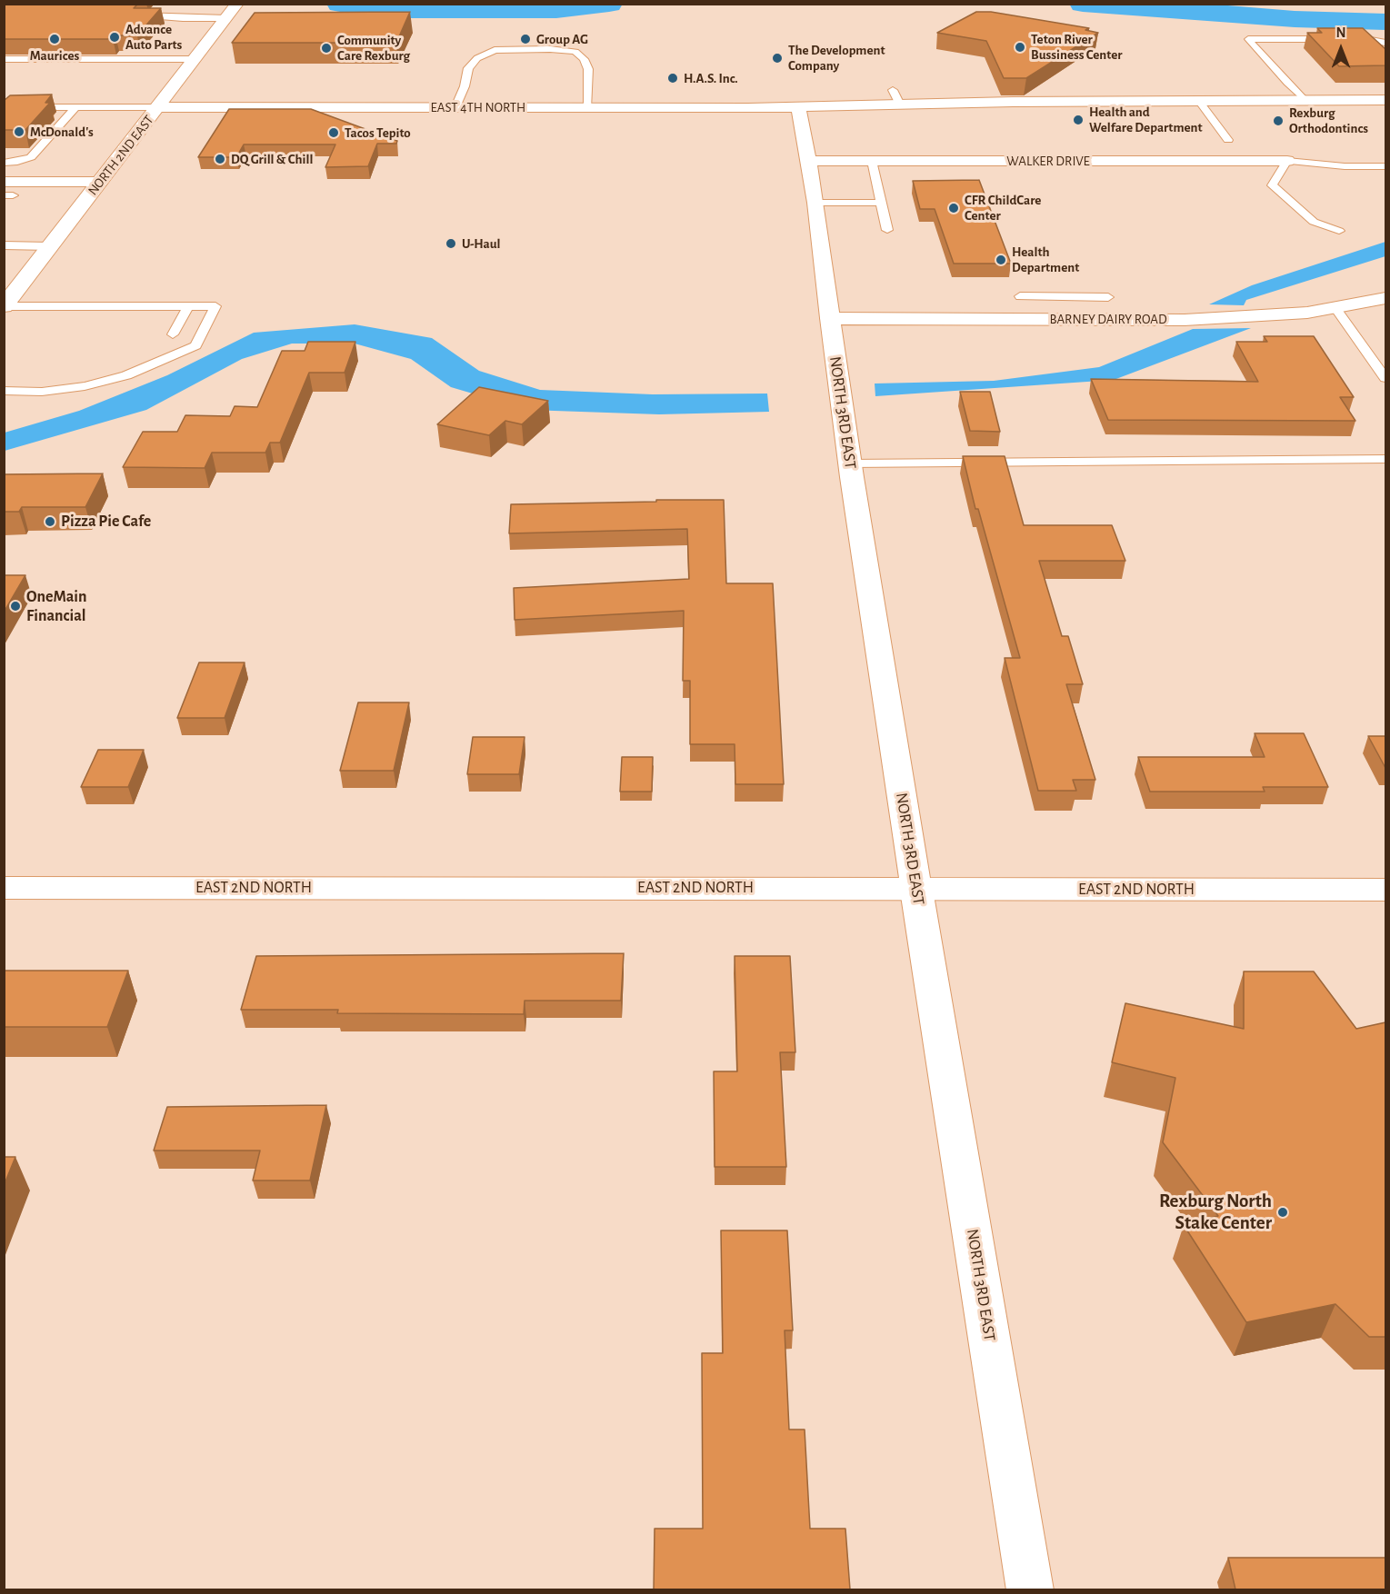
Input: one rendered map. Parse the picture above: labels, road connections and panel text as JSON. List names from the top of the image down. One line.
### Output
{"streets":{"street":["EAST 4TH NORTH","NORTH 2ND EAST","WALKER DRIVE","BARNEY DAIRY ROAD","NORTH 3RD EAST","EAST 2ND NORTH"]},"crossings":[["EAST 4TH NORTH","NORTH 2ND EAST"],["EAST 4TH NORTH","NORTH 3RD EAST"],["WALKER DRIVE","NORTH 3RD EAST"],["BARNEY DAIRY ROAD","NORTH 3RD EAST"],["NORTH 3RD EAST","EAST 2ND NORTH"]],"places":["Advance Auto Parts","Maurices","Group AG","Teton River Bussiness Center","Community Care Rexburg","The Development Company","H.A.S. Inc.","Health and Welfare Department","Rexburg Orthodontincs","McDonald's","Tacos Tepito","DQ Grill & Chill","CFR ChildCare Center","U-Haul","Health Department","Pizza Pie Cafe","OneMain Financial","Rexburg North Stake Center"],"north":"top"}
